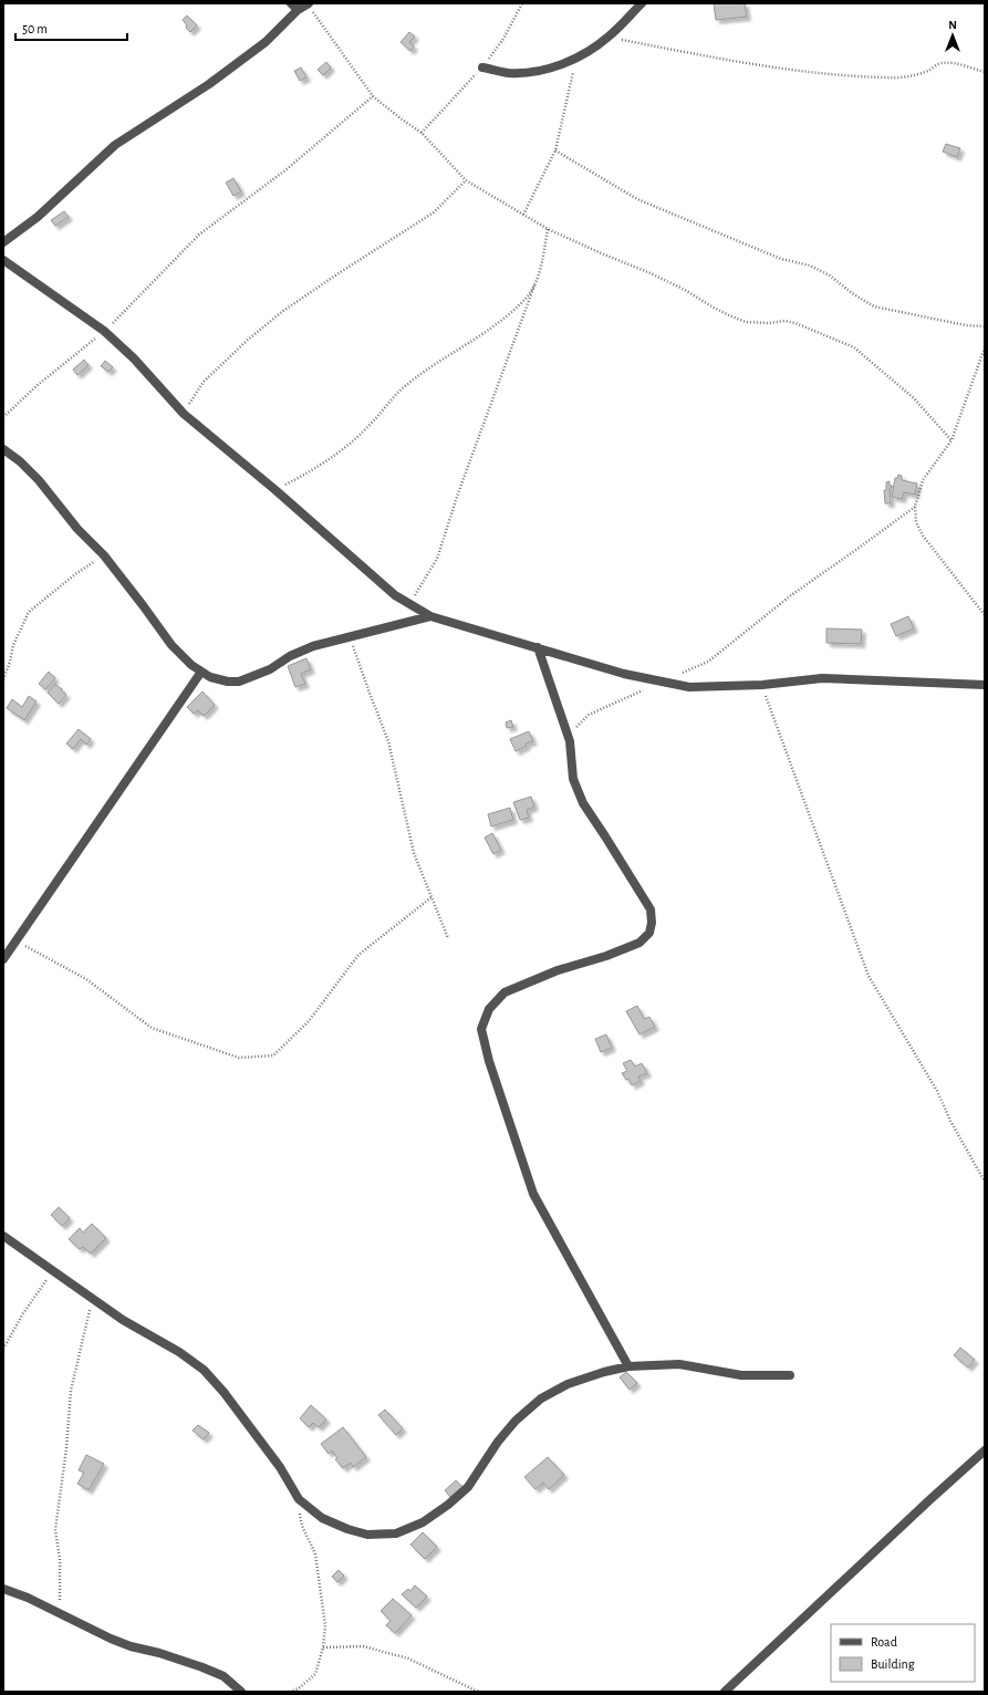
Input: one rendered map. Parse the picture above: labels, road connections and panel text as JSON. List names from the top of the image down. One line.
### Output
{"legend":["Road","Building"],"scale_bar":"50 m","north":"top"}
